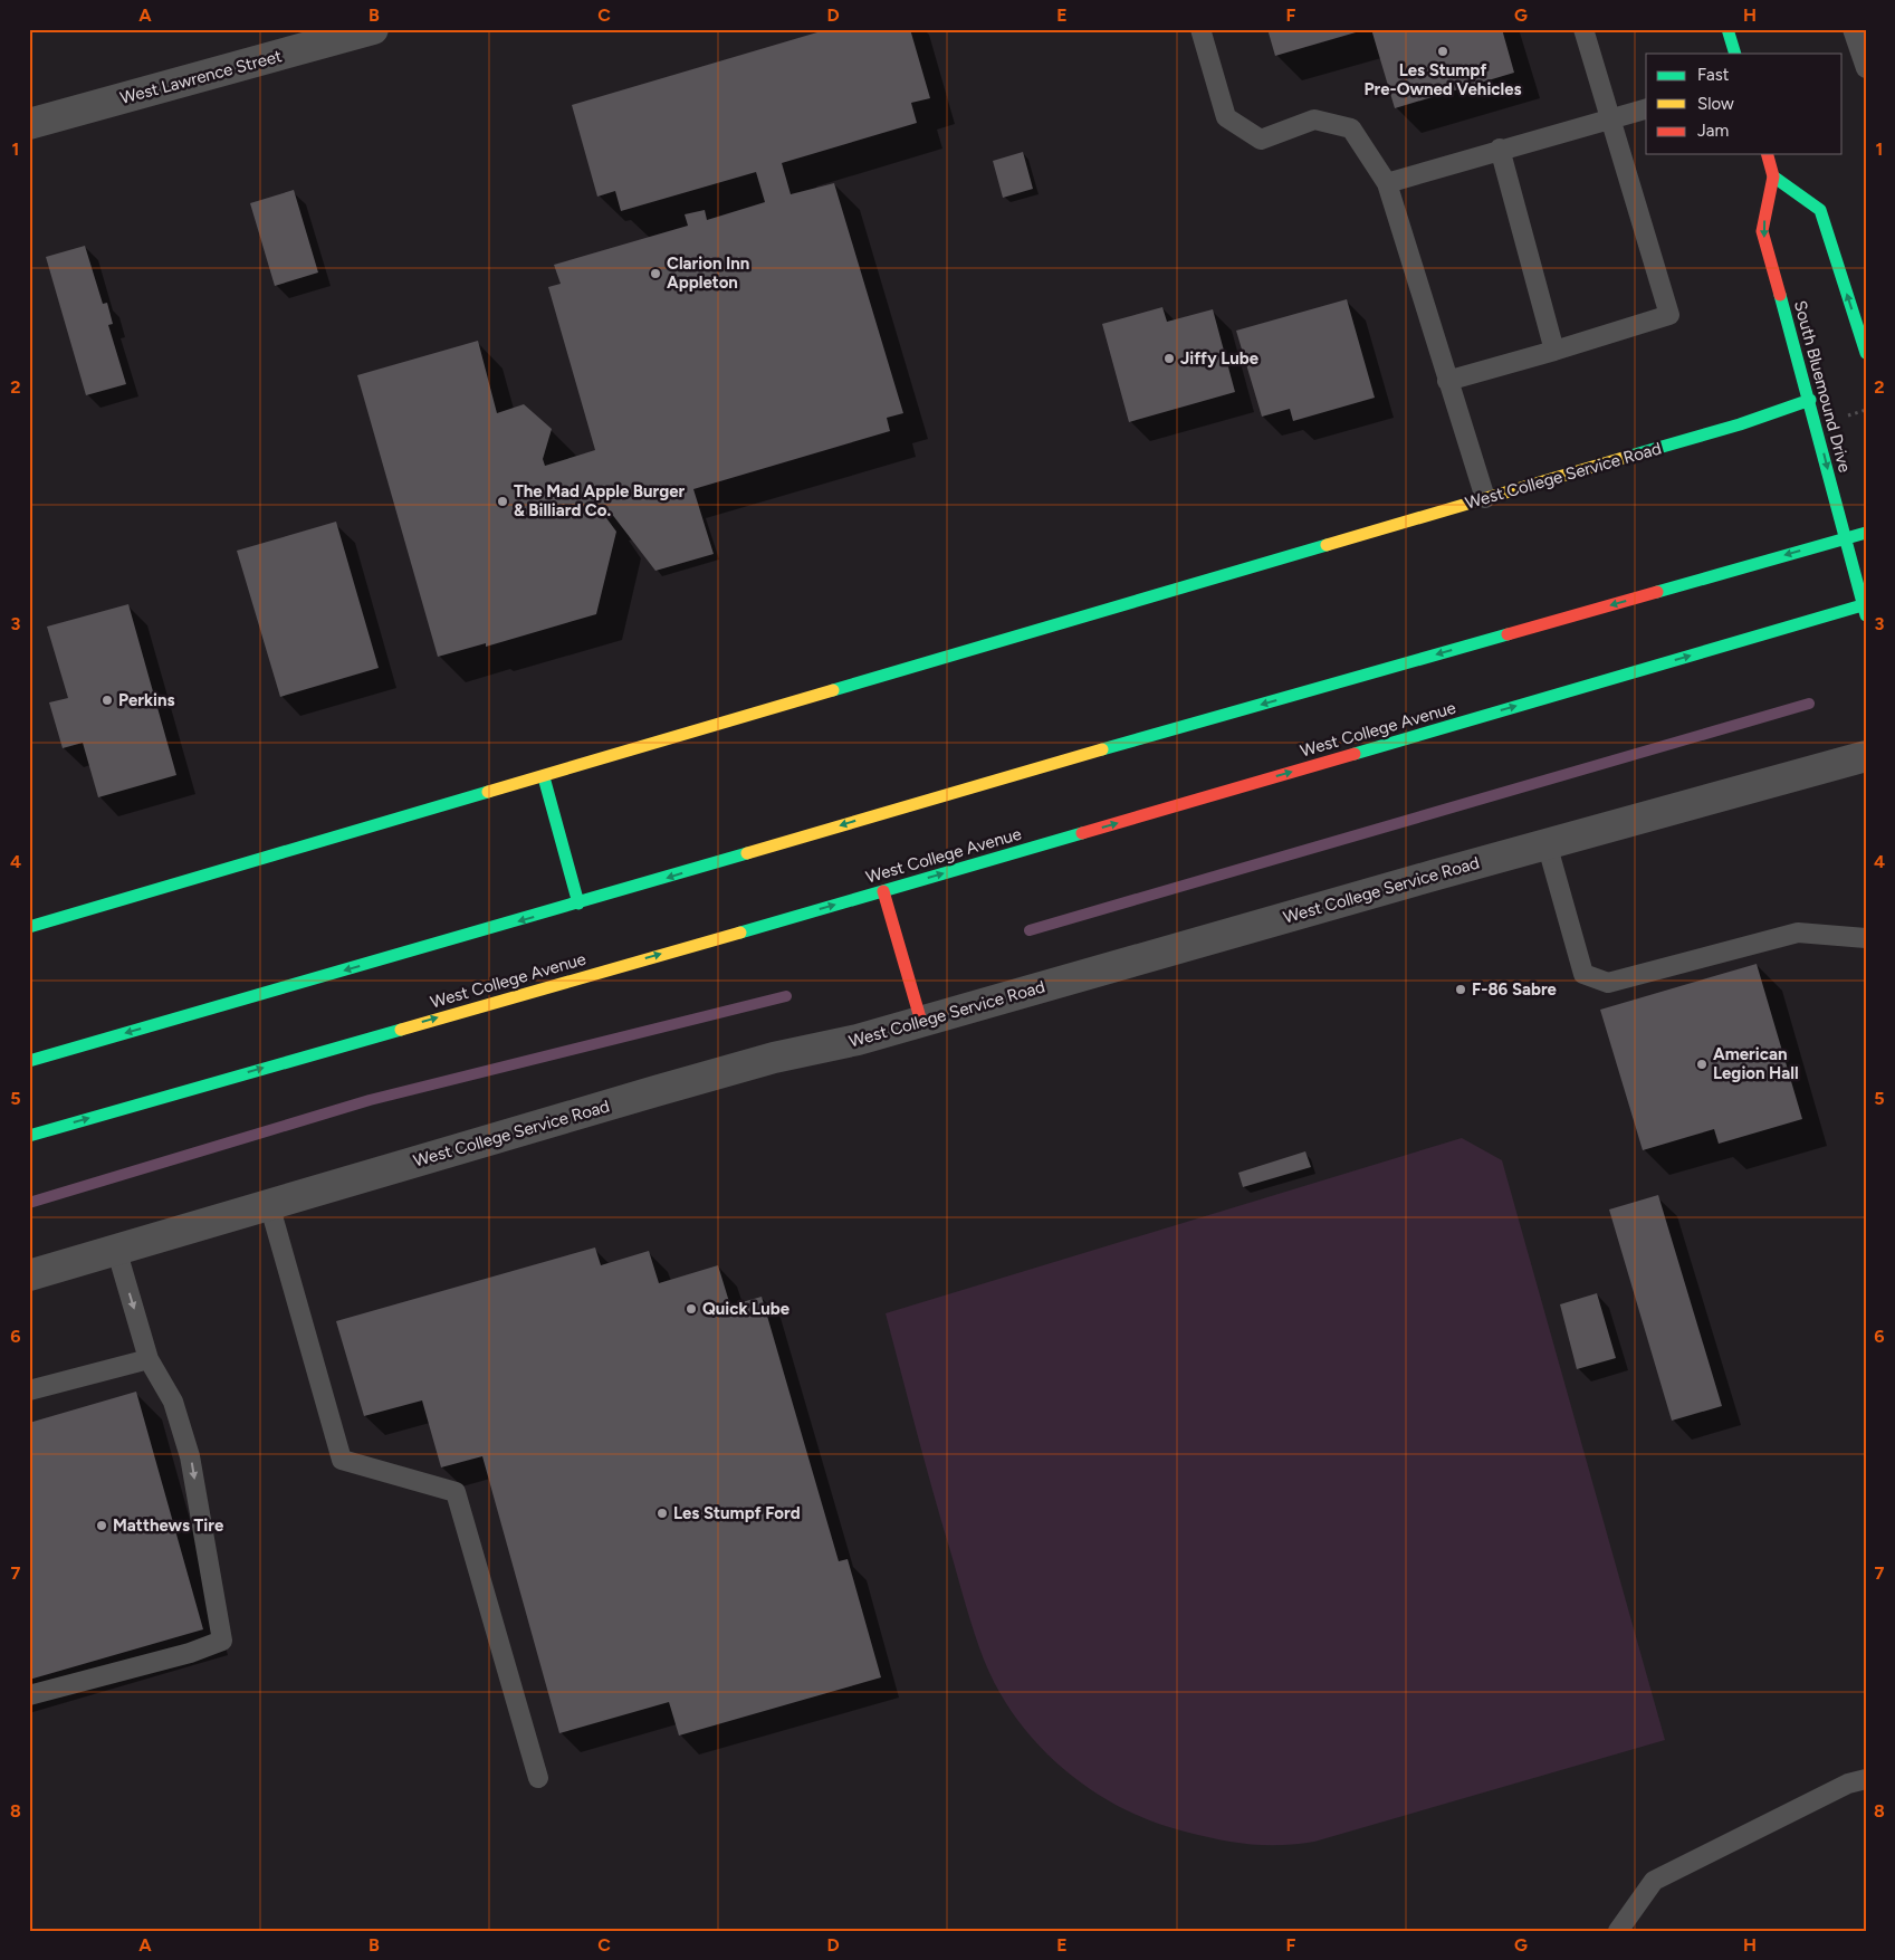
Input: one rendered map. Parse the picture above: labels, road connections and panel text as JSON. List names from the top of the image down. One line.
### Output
{"streets":{"main road":["South Bluemound Drive","West College Service Road","West College Avenue"],"street":["West Lawrence Street"]},"crossings":[["South Bluemound Drive","West College Service Road"],["South Bluemound Drive","West College Avenue"]],"places":["Les Stumpf Pre-Owned Vehicles","Clarion Inn Appleton","Jiffy Lube","The Mad Apple Burger & Billiard Co.","Perkins","F-86 Sabre","American Legion Hall","Quick Lube","Les Stumpf Ford","Matthews Tire"],"legend":["Fast","Slow","Jam"],"grid":{"columns":["A","B","C","D","E","F","G","H"],"rows":["1","2","3","4","5","6","7","8"]}}
